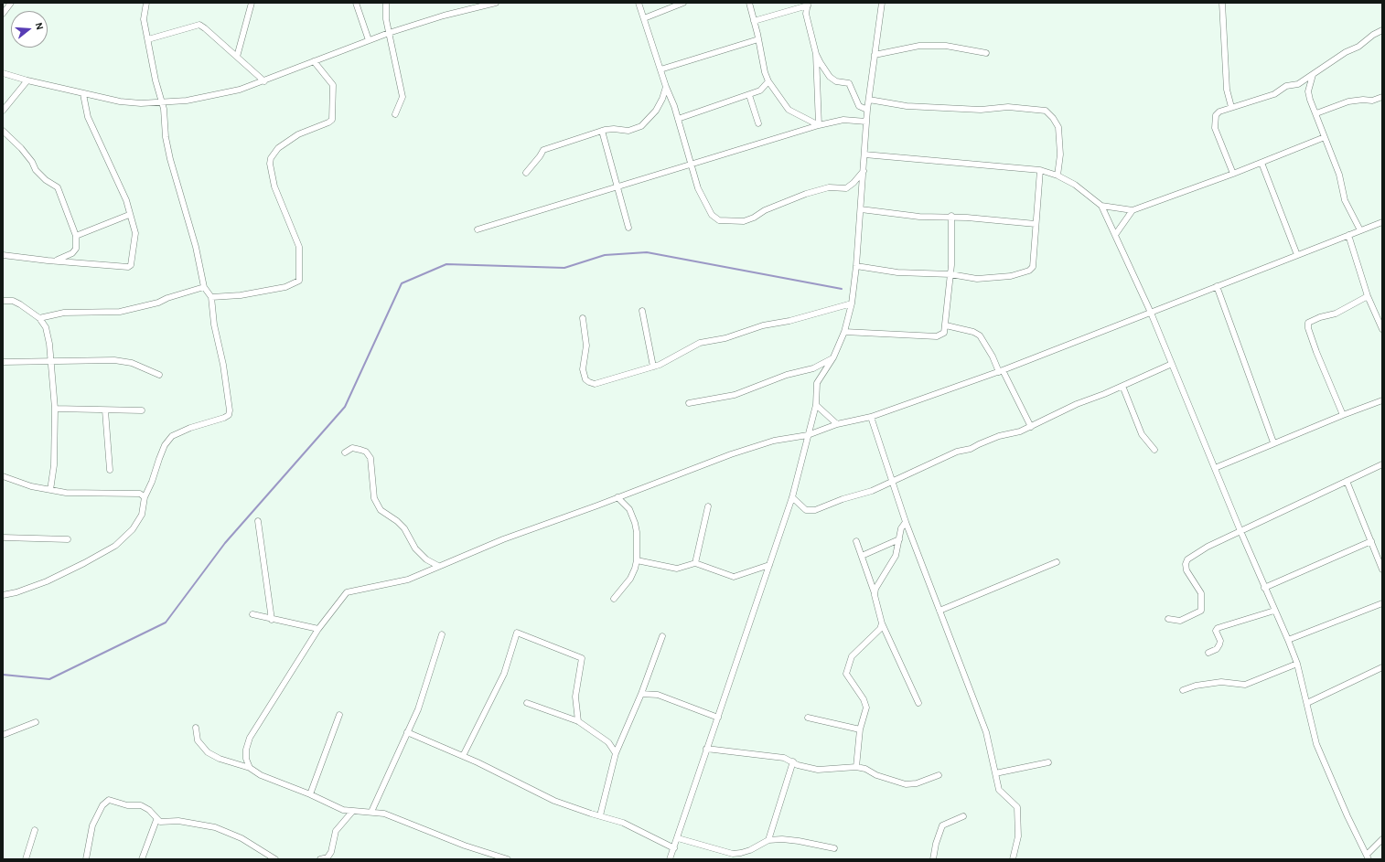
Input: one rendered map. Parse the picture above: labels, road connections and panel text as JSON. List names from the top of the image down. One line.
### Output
{"north":"right"}
